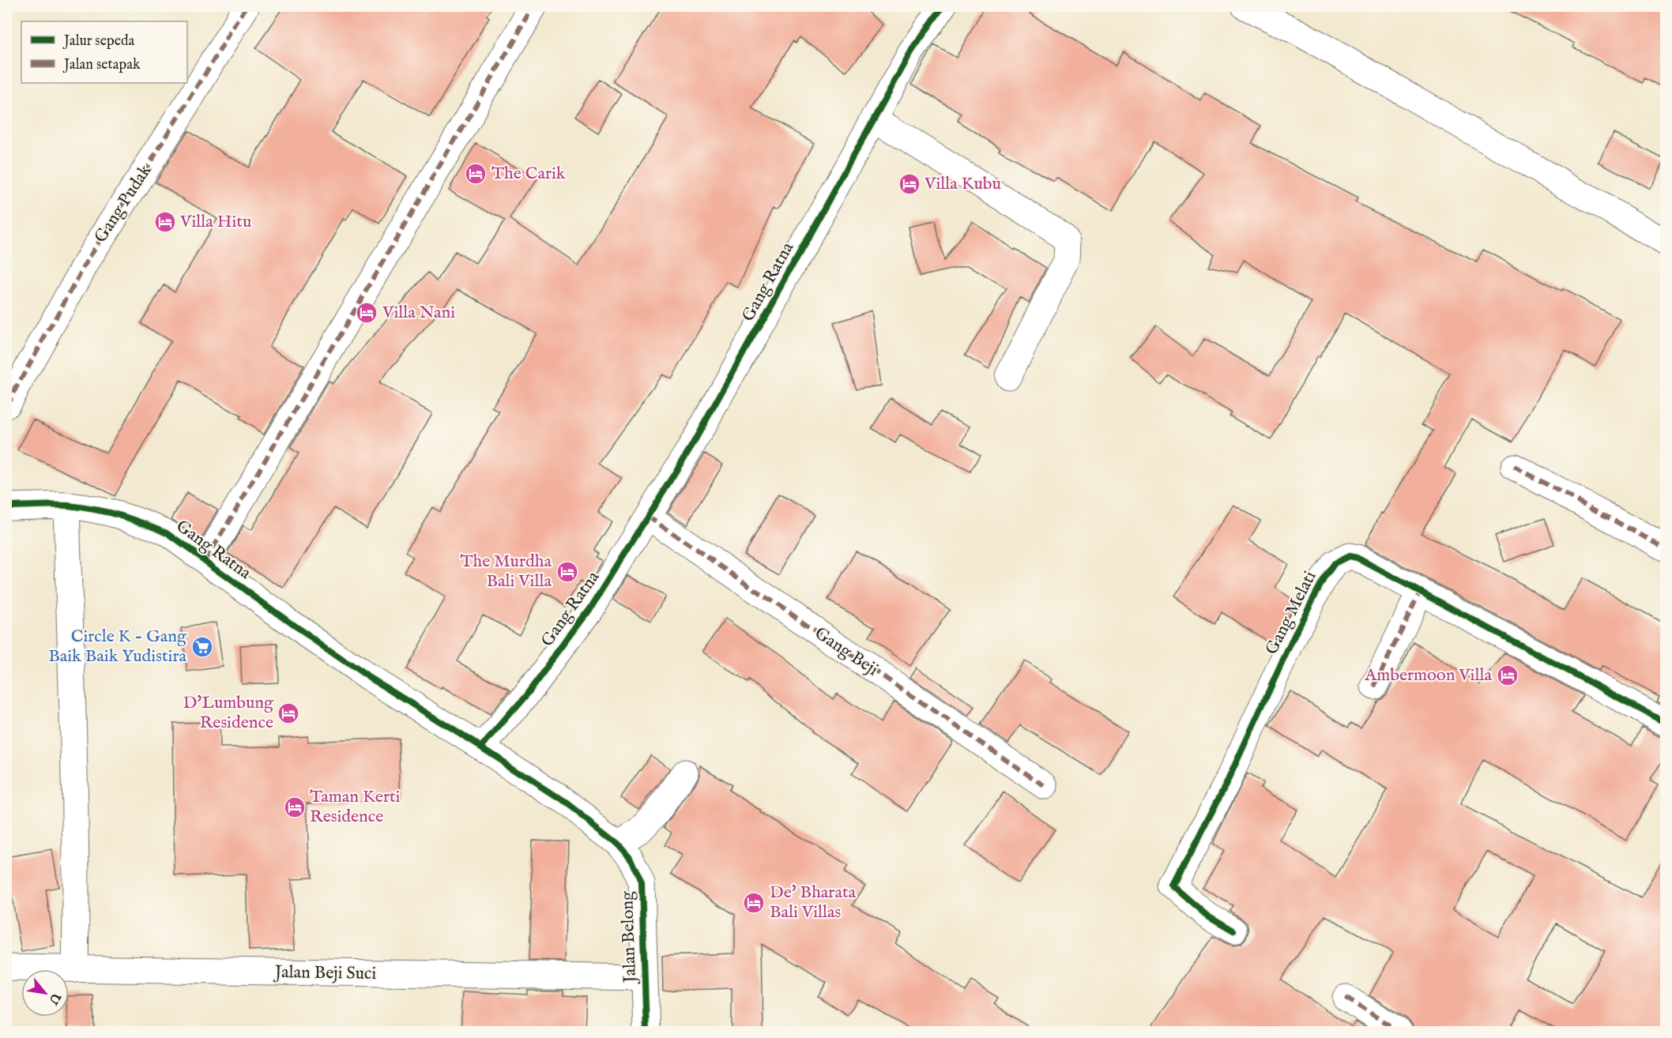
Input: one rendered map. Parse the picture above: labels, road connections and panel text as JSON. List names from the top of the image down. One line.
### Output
{"streets":{"street":["Gang Pudak","Gang Ratna","Gang Melati","Gang Beji","Jalan Belong","Jalan Beji Suci"]},"crossings":[["Gang Ratna","Gang Beji"],["Gang Ratna","Jalan Belong"],["Jalan Belong","Jalan Beji Suci"]],"places":{"hotel":["The Carik","Villa Kubu","Villa Hitu","Villa Nani","The Murdha Bali Villa","Ambermoon Villa","D'Lumbung Residence","Taman Kerti Residence","De' Bharata Bali Villas"],"supermarket":["Circle K - Gang Baik Baik Yudistira"]},"legend":["Jalur sepeda","Jalan setapak"],"north":"bottom right"}
